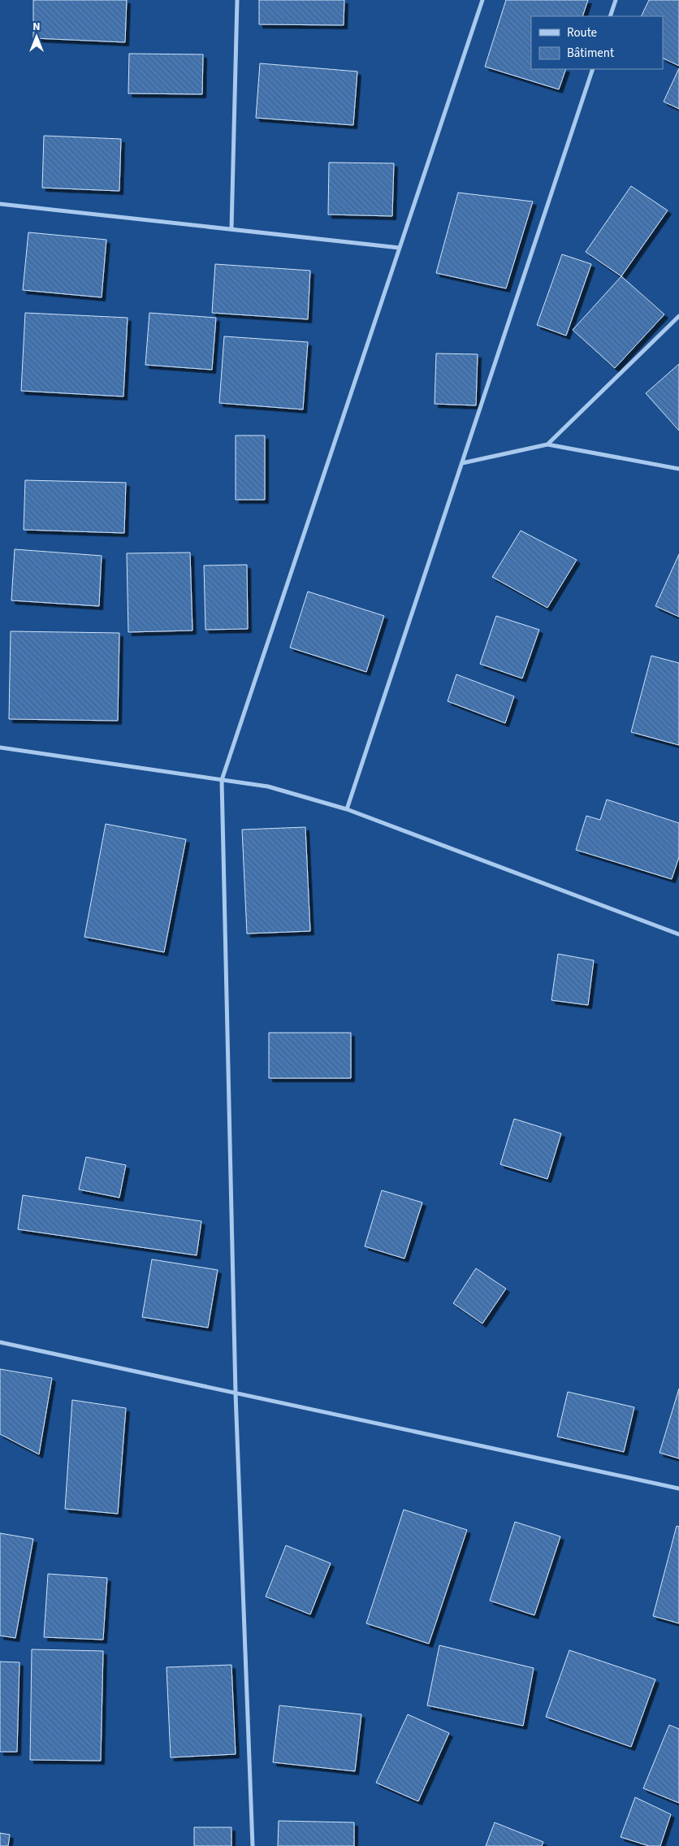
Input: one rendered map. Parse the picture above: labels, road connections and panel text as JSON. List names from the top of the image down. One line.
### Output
{"legend":["Route","Bâtiment"],"north":"top"}
